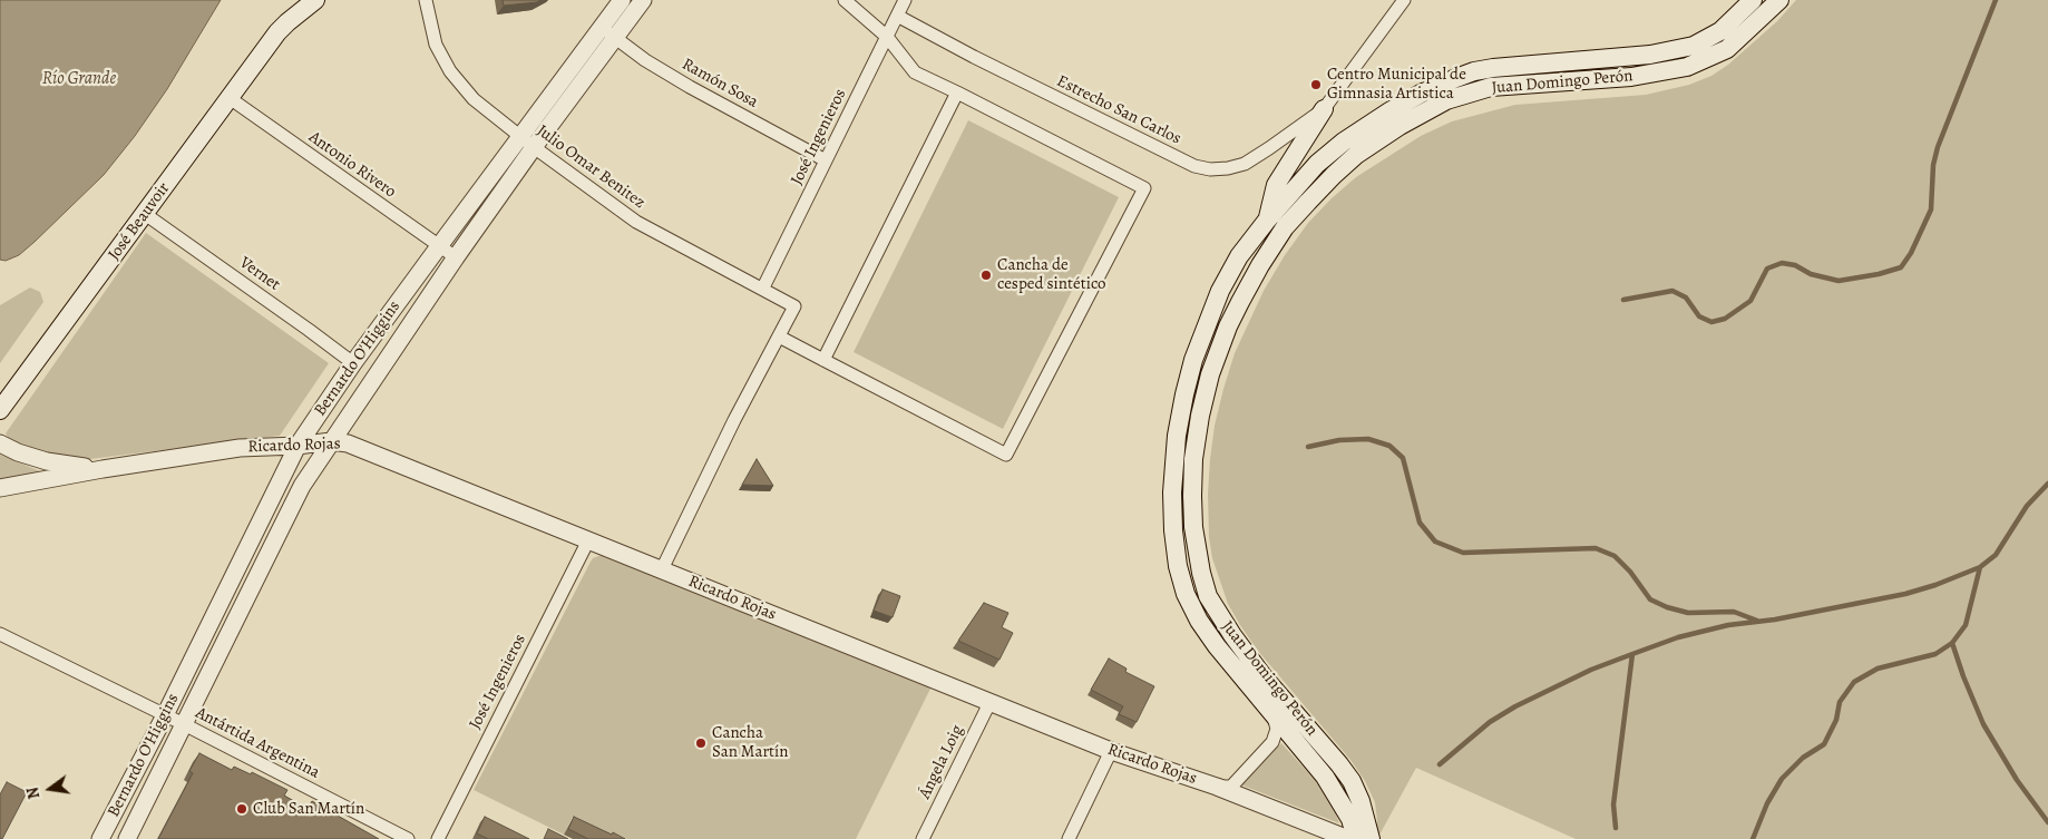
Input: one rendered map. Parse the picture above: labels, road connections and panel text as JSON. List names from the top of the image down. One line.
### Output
{"streets":{"main road":["Juan Domingo Perón","José Beauvoir"],"street":["Ramón Sosa","Estrecho San Carlos","José Ingenieros","Antonio Rivero","Julio Omar Benitez","Vernet","Bernardo O'Higgins","Ricardo Rojas","Antártida Argentina","Ángela Loig"]},"crossings":[["Ramón Sosa","José Ingenieros"],["Ramón Sosa","Bernardo O'Higgins"],["Estrecho San Carlos","José Ingenieros"],["José Ingenieros","Julio Omar Benitez"],["José Ingenieros","Ricardo Rojas"],["Antonio Rivero","José Beauvoir"],["Antonio Rivero","Bernardo O'Higgins"],["Julio Omar Benitez","Bernardo O'Higgins"],["José Beauvoir","Vernet"],["Vernet","Bernardo O'Higgins"],["Bernardo O'Higgins","Ricardo Rojas"],["Bernardo O'Higgins","Antártida Argentina"],["Ricardo Rojas","Ángela Loig"]],"water":["Río Grande"],"places":["Centro Municipal de Gimnasia Artistica","Cancha de cesped sintético","Cancha San Martín","Club San Martín"],"north":"left"}
